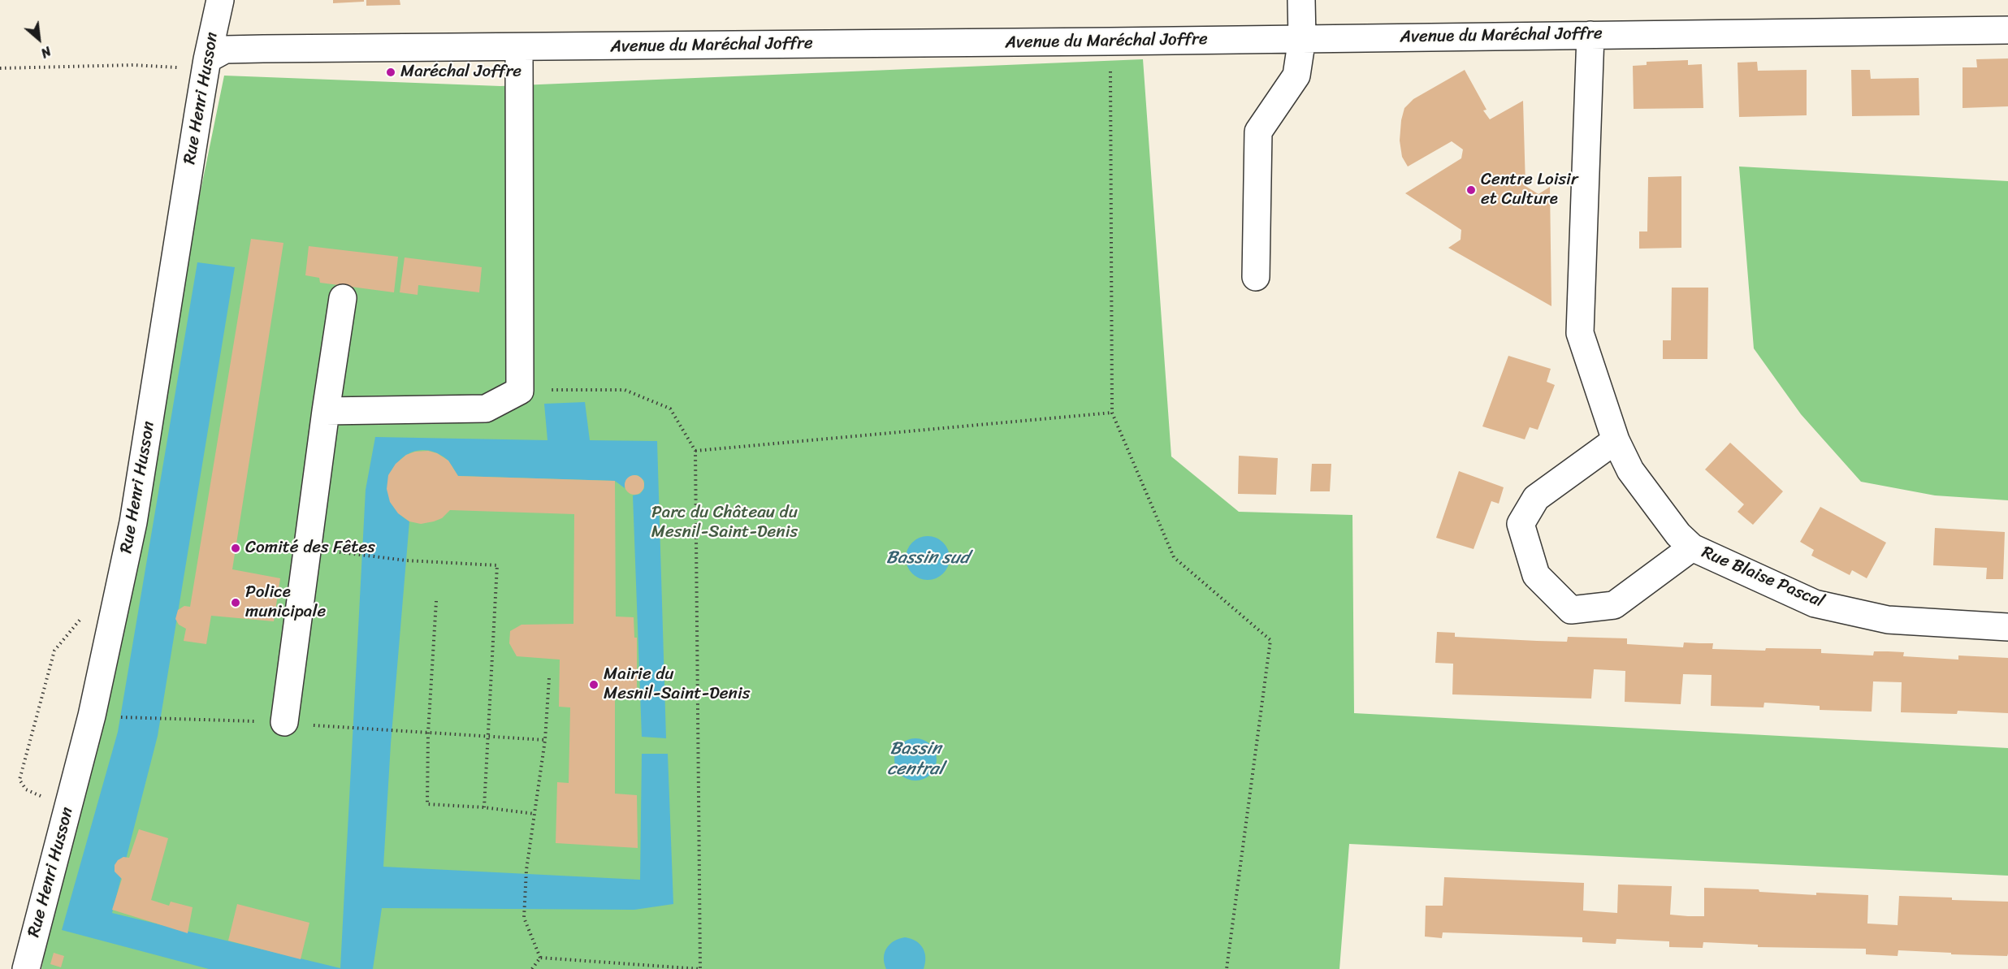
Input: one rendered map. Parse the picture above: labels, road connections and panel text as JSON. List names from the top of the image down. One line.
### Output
{"streets":{"street":["Avenue du Maréchal Joffre","Rue Henri Husson","Rue Blaise Pascal"]},"crossings":[["Avenue du Maréchal Joffre","Rue Henri Husson"],["Avenue du Maréchal Joffre","Rue Blaise Pascal"]],"water":["Bassin sud","Bassin central"],"parks":["Parc du Château du Mesnil-Saint-Denis"],"places":["Maréchal Joffre","Centre Loisir et Culture","Comité des Fêtes","Police municipale","Mairie du Mesnil-Saint-Denis"],"north":"bottom right"}
